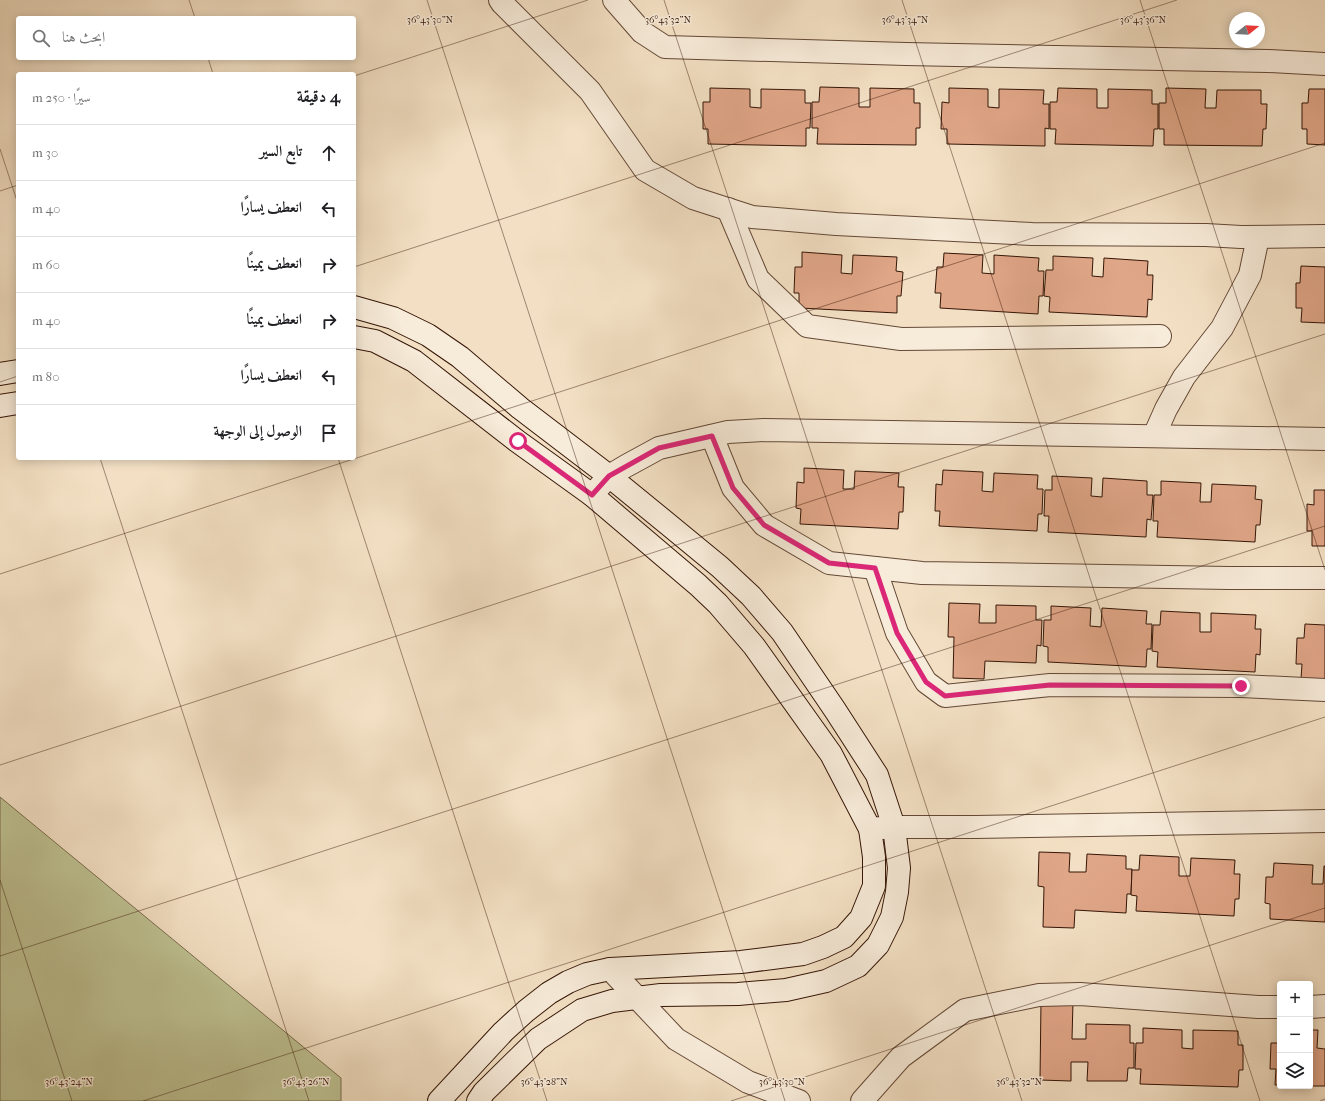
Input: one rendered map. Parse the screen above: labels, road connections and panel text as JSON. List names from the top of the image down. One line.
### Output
{"north":"right","page":{"search":"ابحث هنا","heading":["4 دقيقة","سيرًا · 250 m"],"list":[["تابع السير","30 m"],["انعطف يسارًا","40 m"],["انعطف يمينًا","60 m"],["انعطف يمينًا","40 m"],["انعطف يسارًا","80 m"],"الوصول إلى الوجهة"],"map_buttons":["+","−"]},"coordinates":["36°43'30\"N","36°43'32\"N","36°43'34\"N","36°43'36\"N","36°43'24\"N","36°43'26\"N","36°43'28\"N"]}
